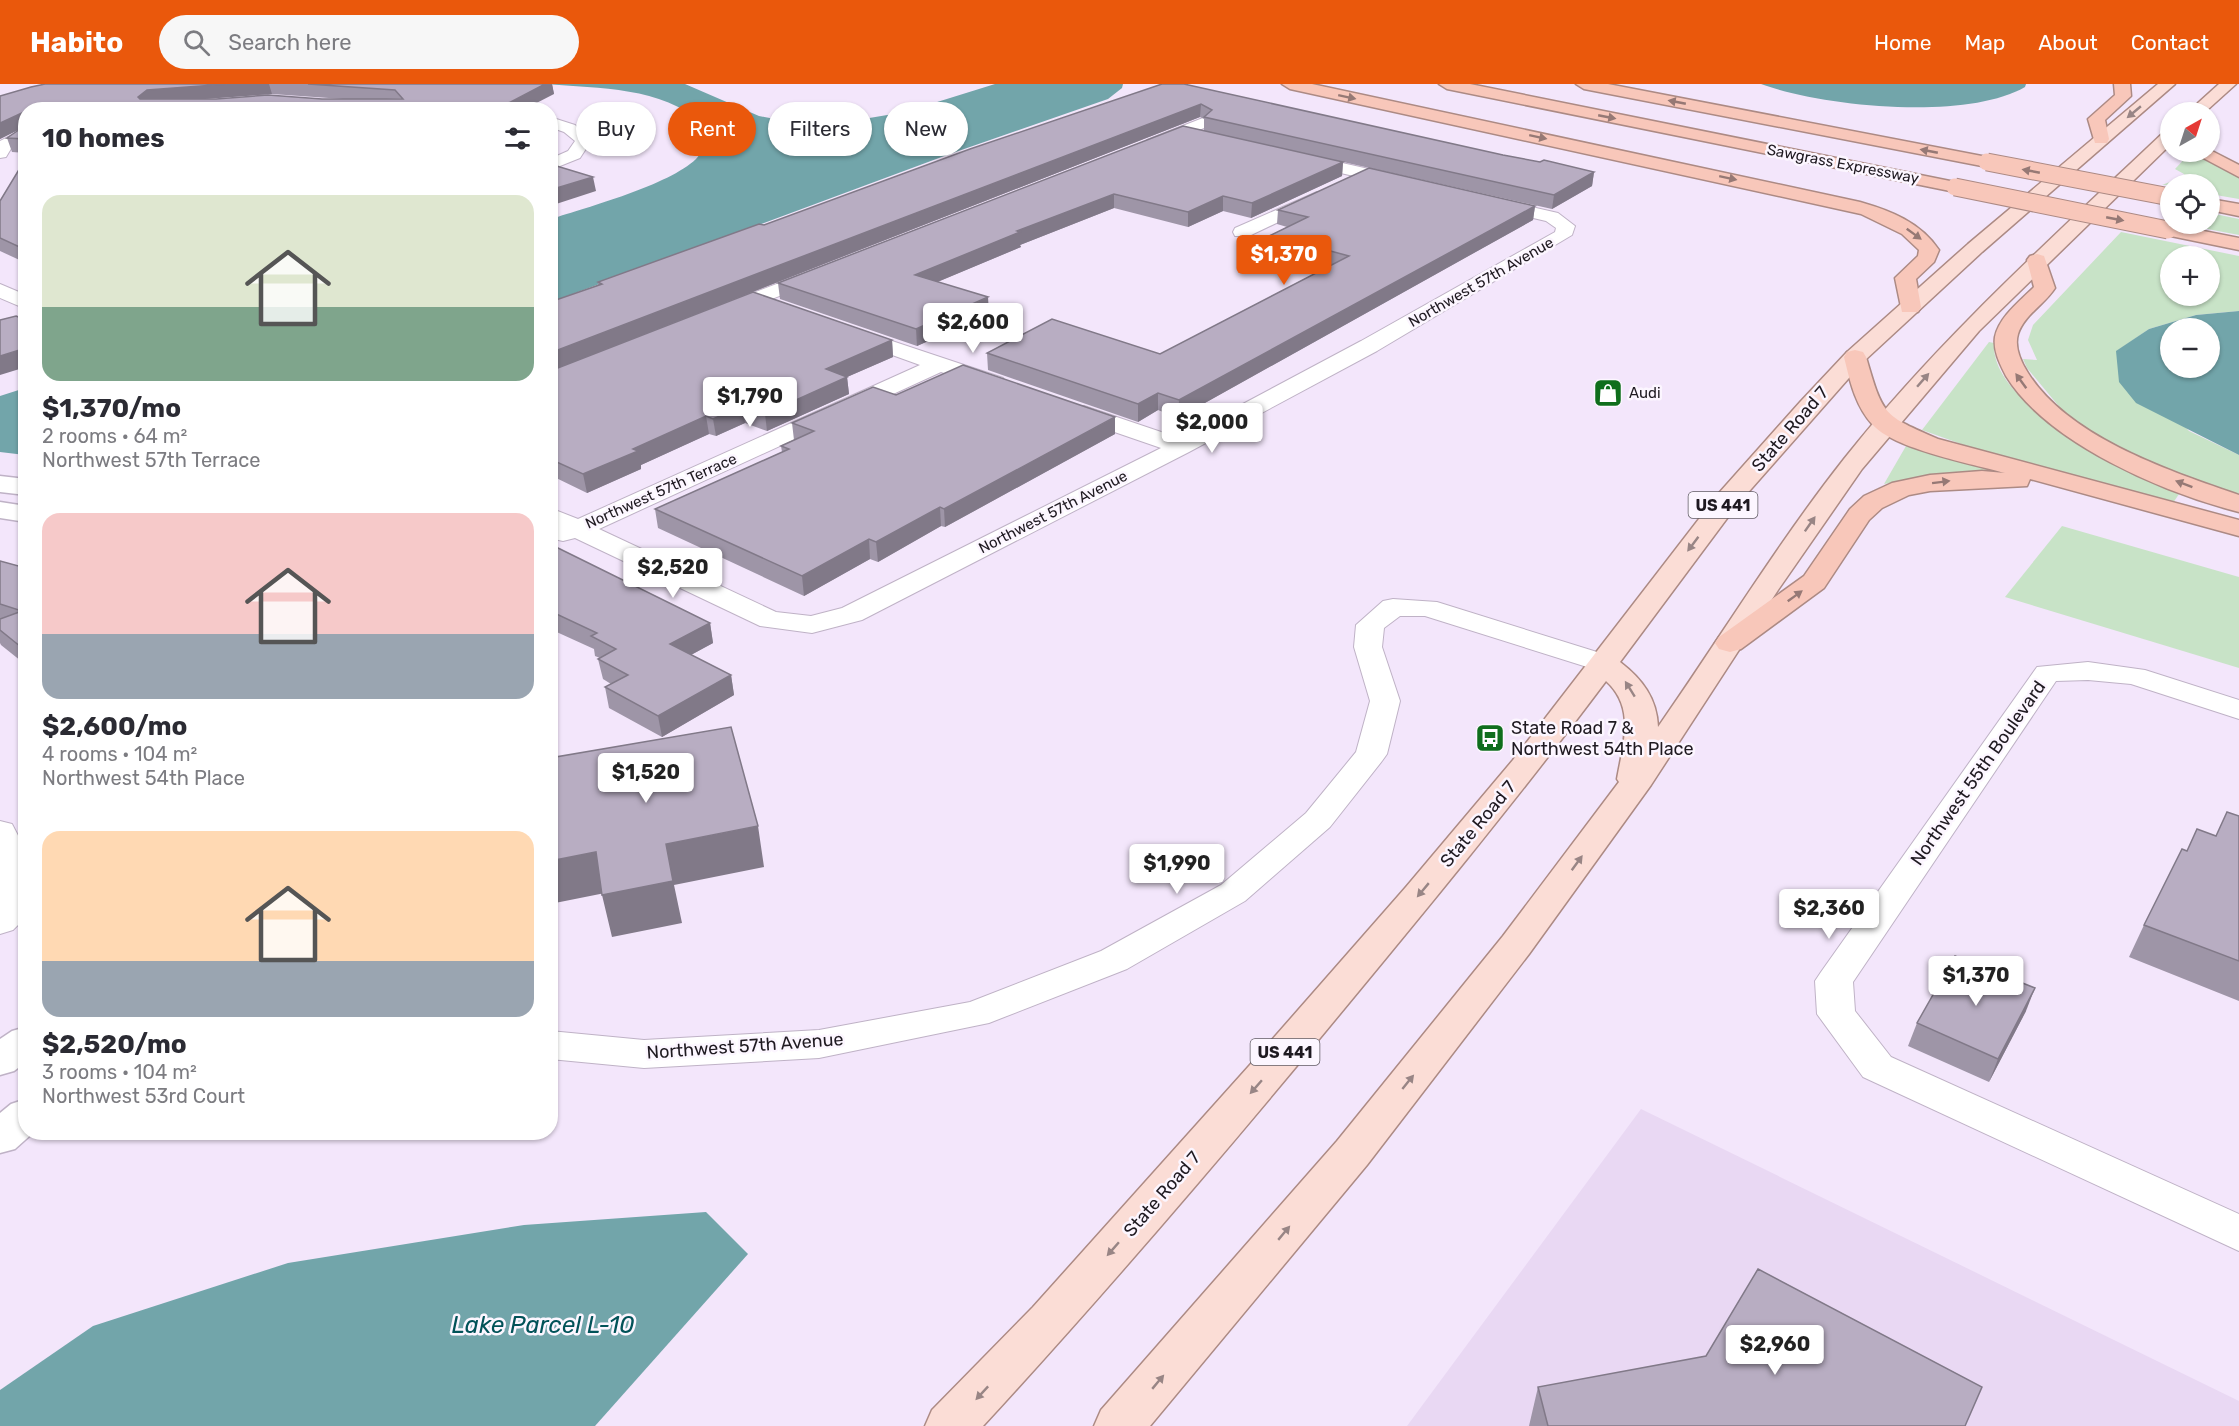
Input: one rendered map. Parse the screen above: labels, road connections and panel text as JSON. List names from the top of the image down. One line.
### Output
{"streets":{"highway":["Sawgrass Expressway"],"main road":["State Road 7","US 441"],"street":["Northwest 57th Avenue","Northwest 57th Terrace","Northwest 55th Boulevard"]},"crossings":[["Northwest 57th Avenue","State Road 7"],["Northwest 57th Avenue","Northwest 57th Terrace"]],"water":["Lake Parcel L-10"],"places":{"shop":["Audi"],"bus stop":["State Road 7 & Northwest 54th Place"]},"north":"top right","page":{"header":"Habito","search":"Search here","nav":["Home","Map","About","Contact"],"map_buttons":["+","−"],"chip":["Buy","Rent","Filters","New"],"heading":"10 homes","list":[{"name":"$1,370/mo","note":"2 rooms · 64 m² · Northwest 57th Terrace"},{"name":"$2,600/mo","note":"4 rooms · 104 m² · Northwest 54th Place"},{"name":"$2,520/mo","note":"3 rooms · 104 m² · Northwest 53rd Court"}],"price":["$1,370","$2,600","$1,790","$2,000","$2,520","$1,520","$1,990","$2,360","$1,370","$2,960"]}}
